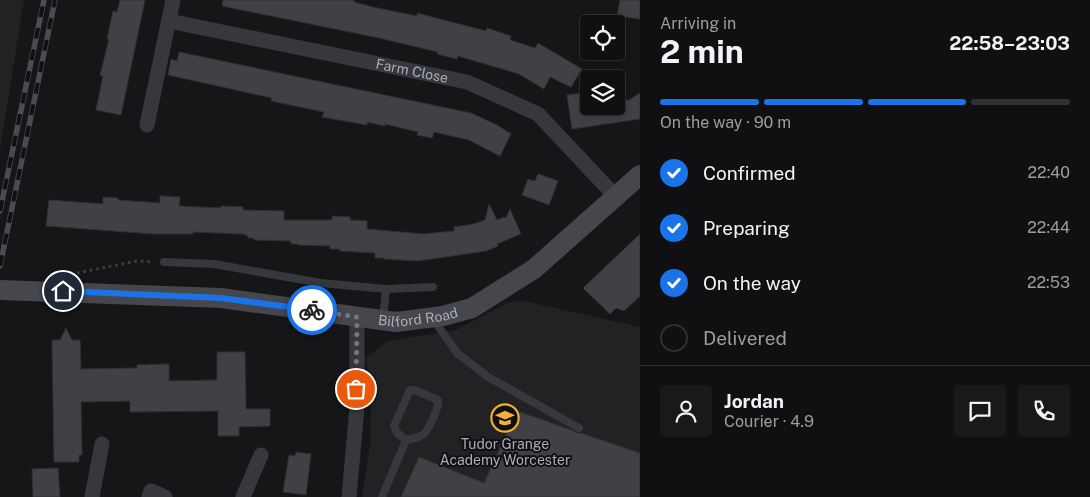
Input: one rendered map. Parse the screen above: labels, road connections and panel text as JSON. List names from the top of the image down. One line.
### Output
{"streets":{"street":["Farm Close","Bilford Road"]},"crossings":[["Farm Close","Bilford Road"]],"places":{"school or university":["Tudor Grange Academy Worcester"]},"page":{"heading":["2 min","Arriving in","22:58–23:03"],"panel":["Jordan","Courier · 4.9"],"bar":"On the way · 90 m","list":[["Confirmed","22:40"],["Preparing","22:44"],["On the way","22:53"],"Delivered"]}}
